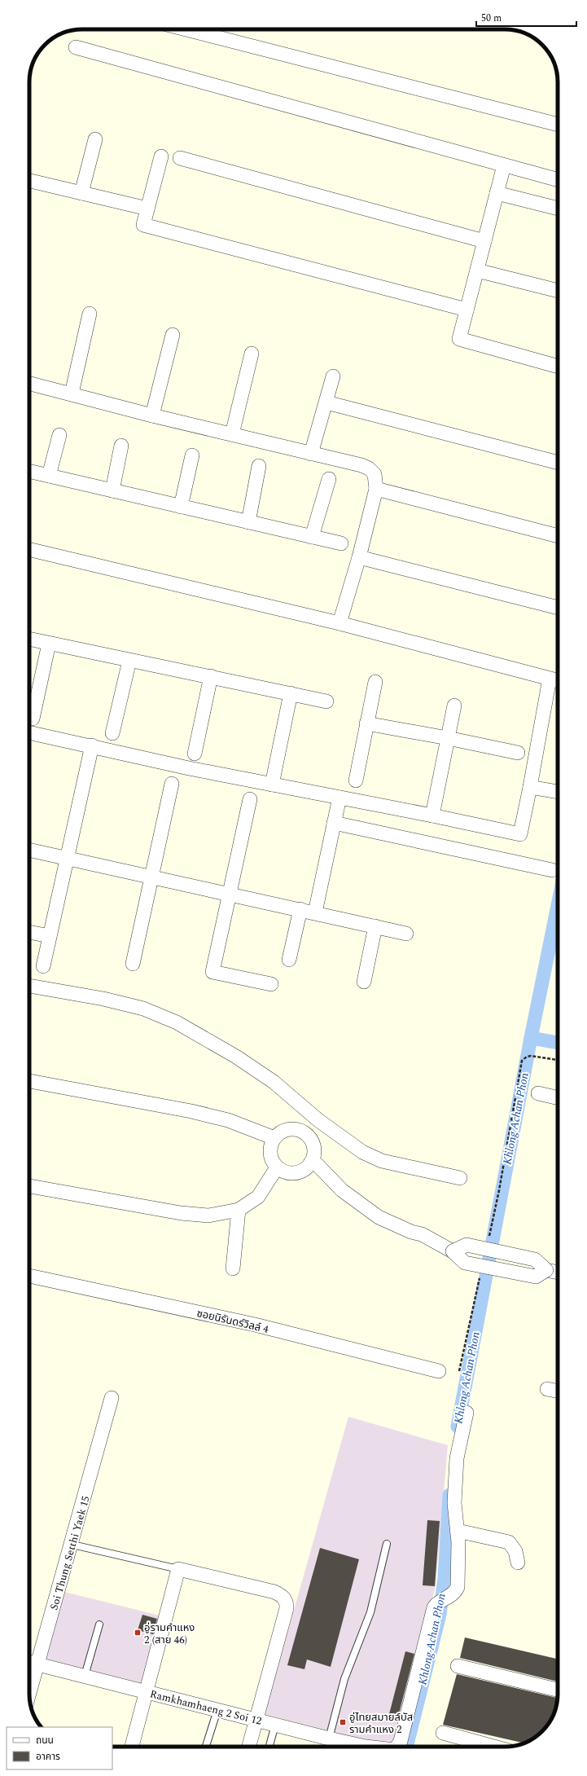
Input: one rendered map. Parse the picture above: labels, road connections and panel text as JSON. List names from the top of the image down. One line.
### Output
{"streets":{"street":["ซอยนิรันดร์วิลล์ 4","Soi Thung Setthi Yaek 15","Ramkhamhaeng 2 Soi 12"]},"crossings":[["Soi Thung Setthi Yaek 15","Ramkhamhaeng 2 Soi 12"]],"water":["Khlong Achan Phon"],"places":{"transit":["อู่รามคำแหง 2 (สาย 46)","อู่ไทยสมายล์บัส รามคำแหง 2"]},"legend":["ถนน","อาคาร"],"scale_bar":"50 m"}
